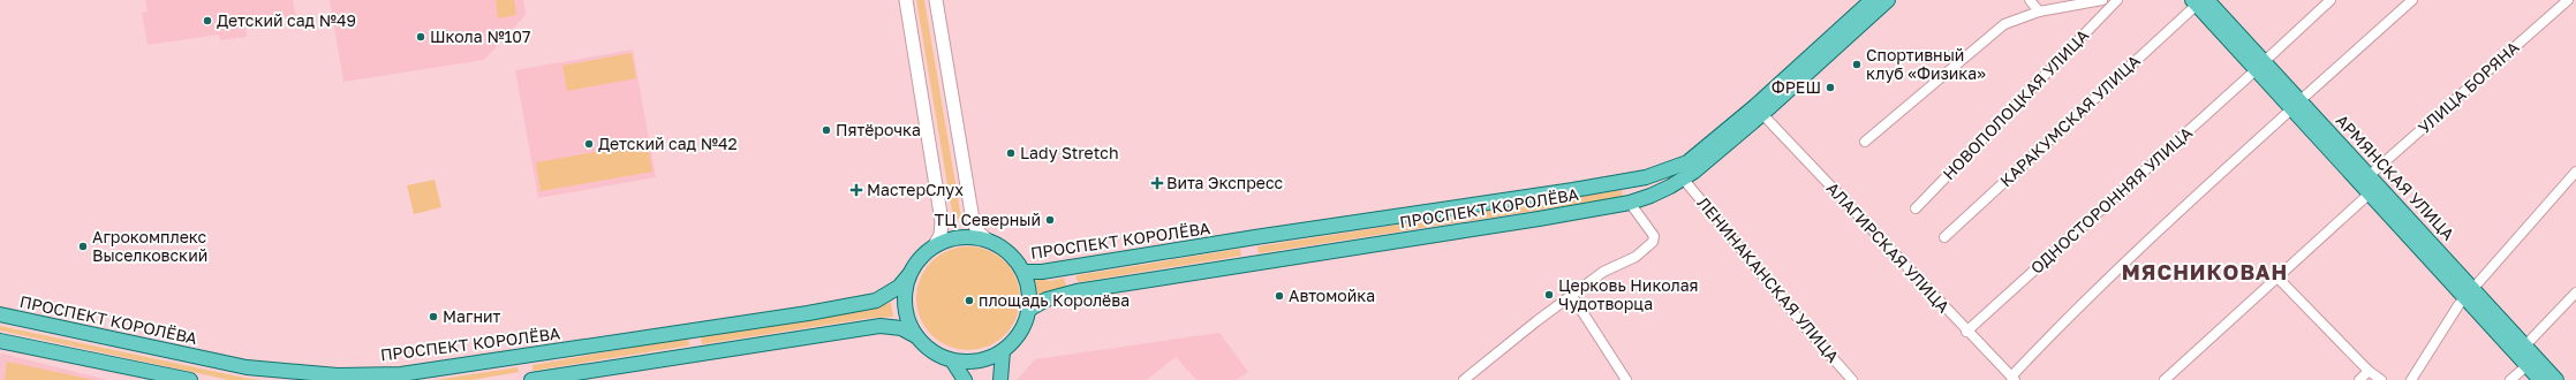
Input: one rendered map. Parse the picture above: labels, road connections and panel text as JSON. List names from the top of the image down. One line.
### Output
{"streets":{"main road":["АРМЯНСКАЯ УЛИЦА","ПРОСПЕКТ КОРОЛЁВА"],"street":["УЛИЦА БОРЯНА","НОВОПОЛОЦКАЯ УЛИЦА","КАРАКУМСКАЯ УЛИЦА","ОДНОСТОРОННЯЯ УЛИЦА","АЛАГИРСКАЯ УЛИЦА","ЛЕНИНАКАНСКАЯ УЛИЦА"]},"crossings":[["УЛИЦА БОРЯНА","АРМЯНСКАЯ УЛИЦА"],["КАРАКУМСКАЯ УЛИЦА","АРМЯНСКАЯ УЛИЦА"],["АРМЯНСКАЯ УЛИЦА","ОДНОСТОРОННЯЯ УЛИЦА"],["ОДНОСТОРОННЯЯ УЛИЦА","АЛАГИРСКАЯ УЛИЦА"],["ПРОСПЕКТ КОРОЛЁВА","АЛАГИРСКАЯ УЛИЦА"],["ПРОСПЕКТ КОРОЛЁВА","ЛЕНИНАКАНСКАЯ УЛИЦА"]],"districts":["МЯСНИКОВАН"],"places":{"other":["Детский сад №49","Школа №107","Спортивный клуб «Физика»","ФРЕШ","Пятёрочка","Детский сад №42","Lady Stretch","ТЦ Северный","Агрокомплекс Выселковский","Церковь Николая Чудотворца","Автомойка","площадь Королёва","Магнит"],"health":["Вита Экспресс","МастерСлух"]}}
